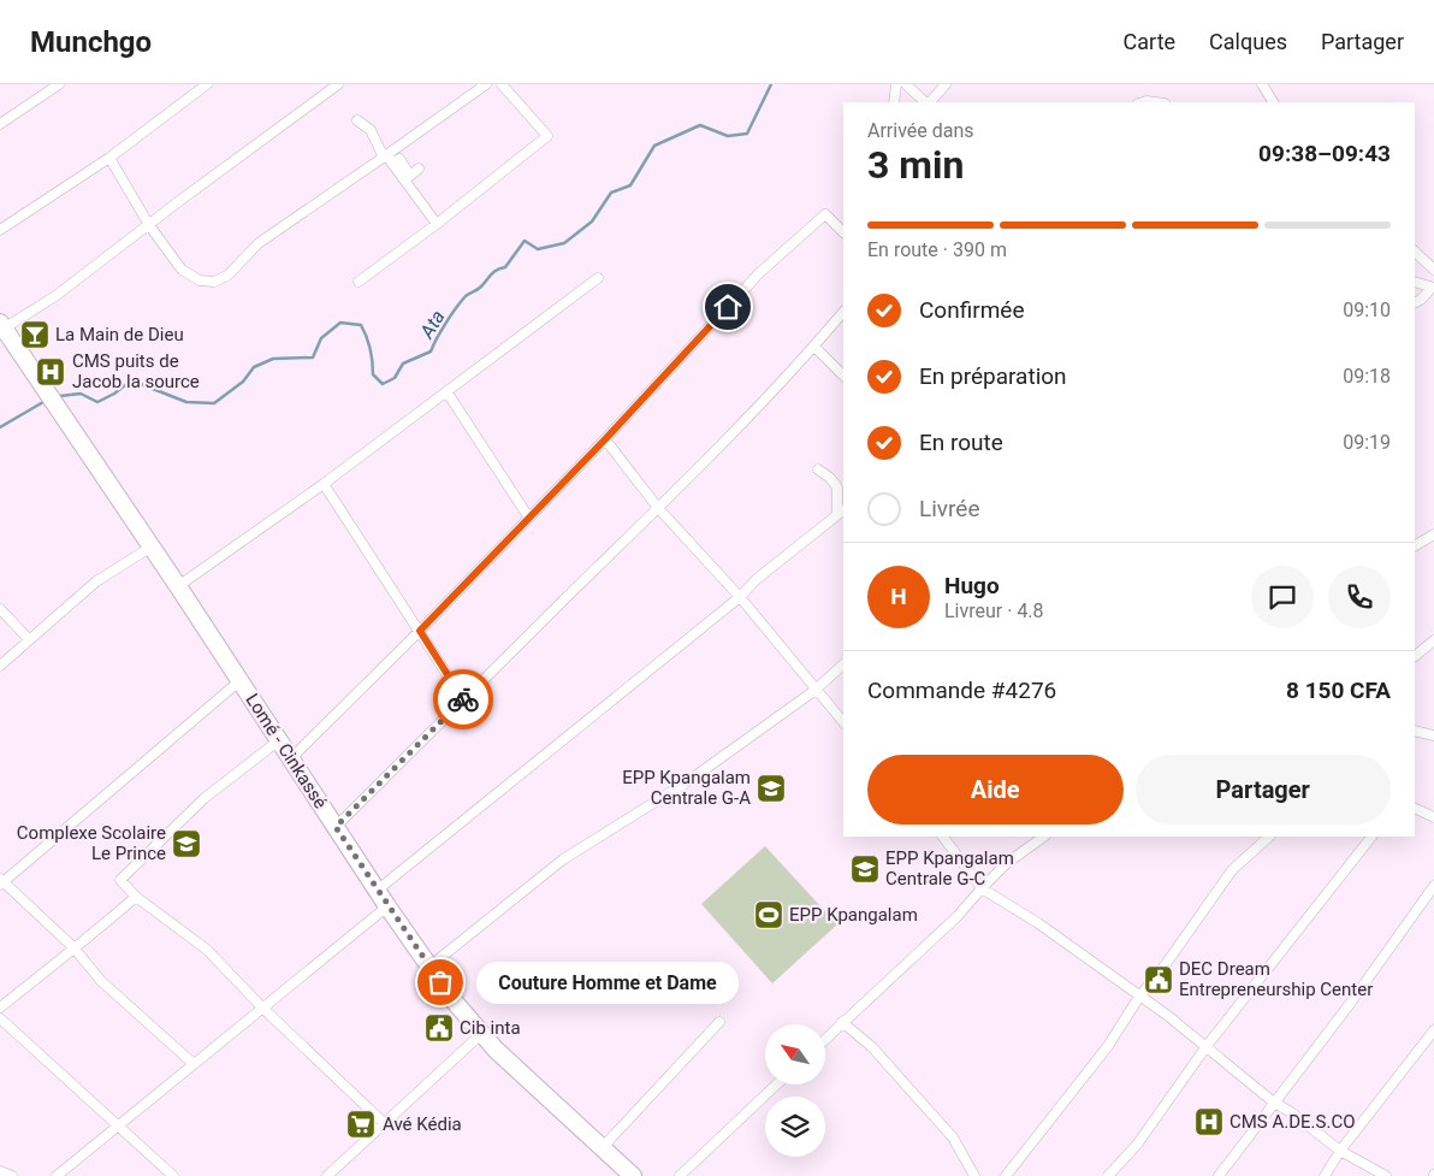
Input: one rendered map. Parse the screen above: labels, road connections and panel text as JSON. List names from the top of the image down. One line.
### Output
{"streets":{"highway":["Lomé - Cinkassé"]},"water":["Ata"],"places":{"bar":["La Main de Dieu"],"hospital":["CMS puits de Jacob la source","CMS A.DE.S.CO"],"school or university":["EPP Kpangalam Centrale G-A","Complexe Scolaire Le Prince","EPP Kpangalam Centrale G-C"],"sports":["EPP Kpangalam"],"public building":["DEC Dream Entrepreneurship Center","Cib inta"],"other":["Couture Homme et Dame"],"supermarket":["Avé Kédia"]},"north":"top left","page":{"header":"Munchgo","nav":["Carte","Calques","Partager"],"heading":["3 min","Arrivée dans","09:38–09:43"],"panel":["Hugo","Livreur · 4.8","Commande #4276","8 150 CFA"],"bar":"En route · 390 m","list":[["Confirmée","09:10"],["En préparation","09:18"],["En route","09:19"],"Livrée"],"round":"H","buttons":["Aide","Partager"],"bubble":"Couture Homme et Dame"}}
